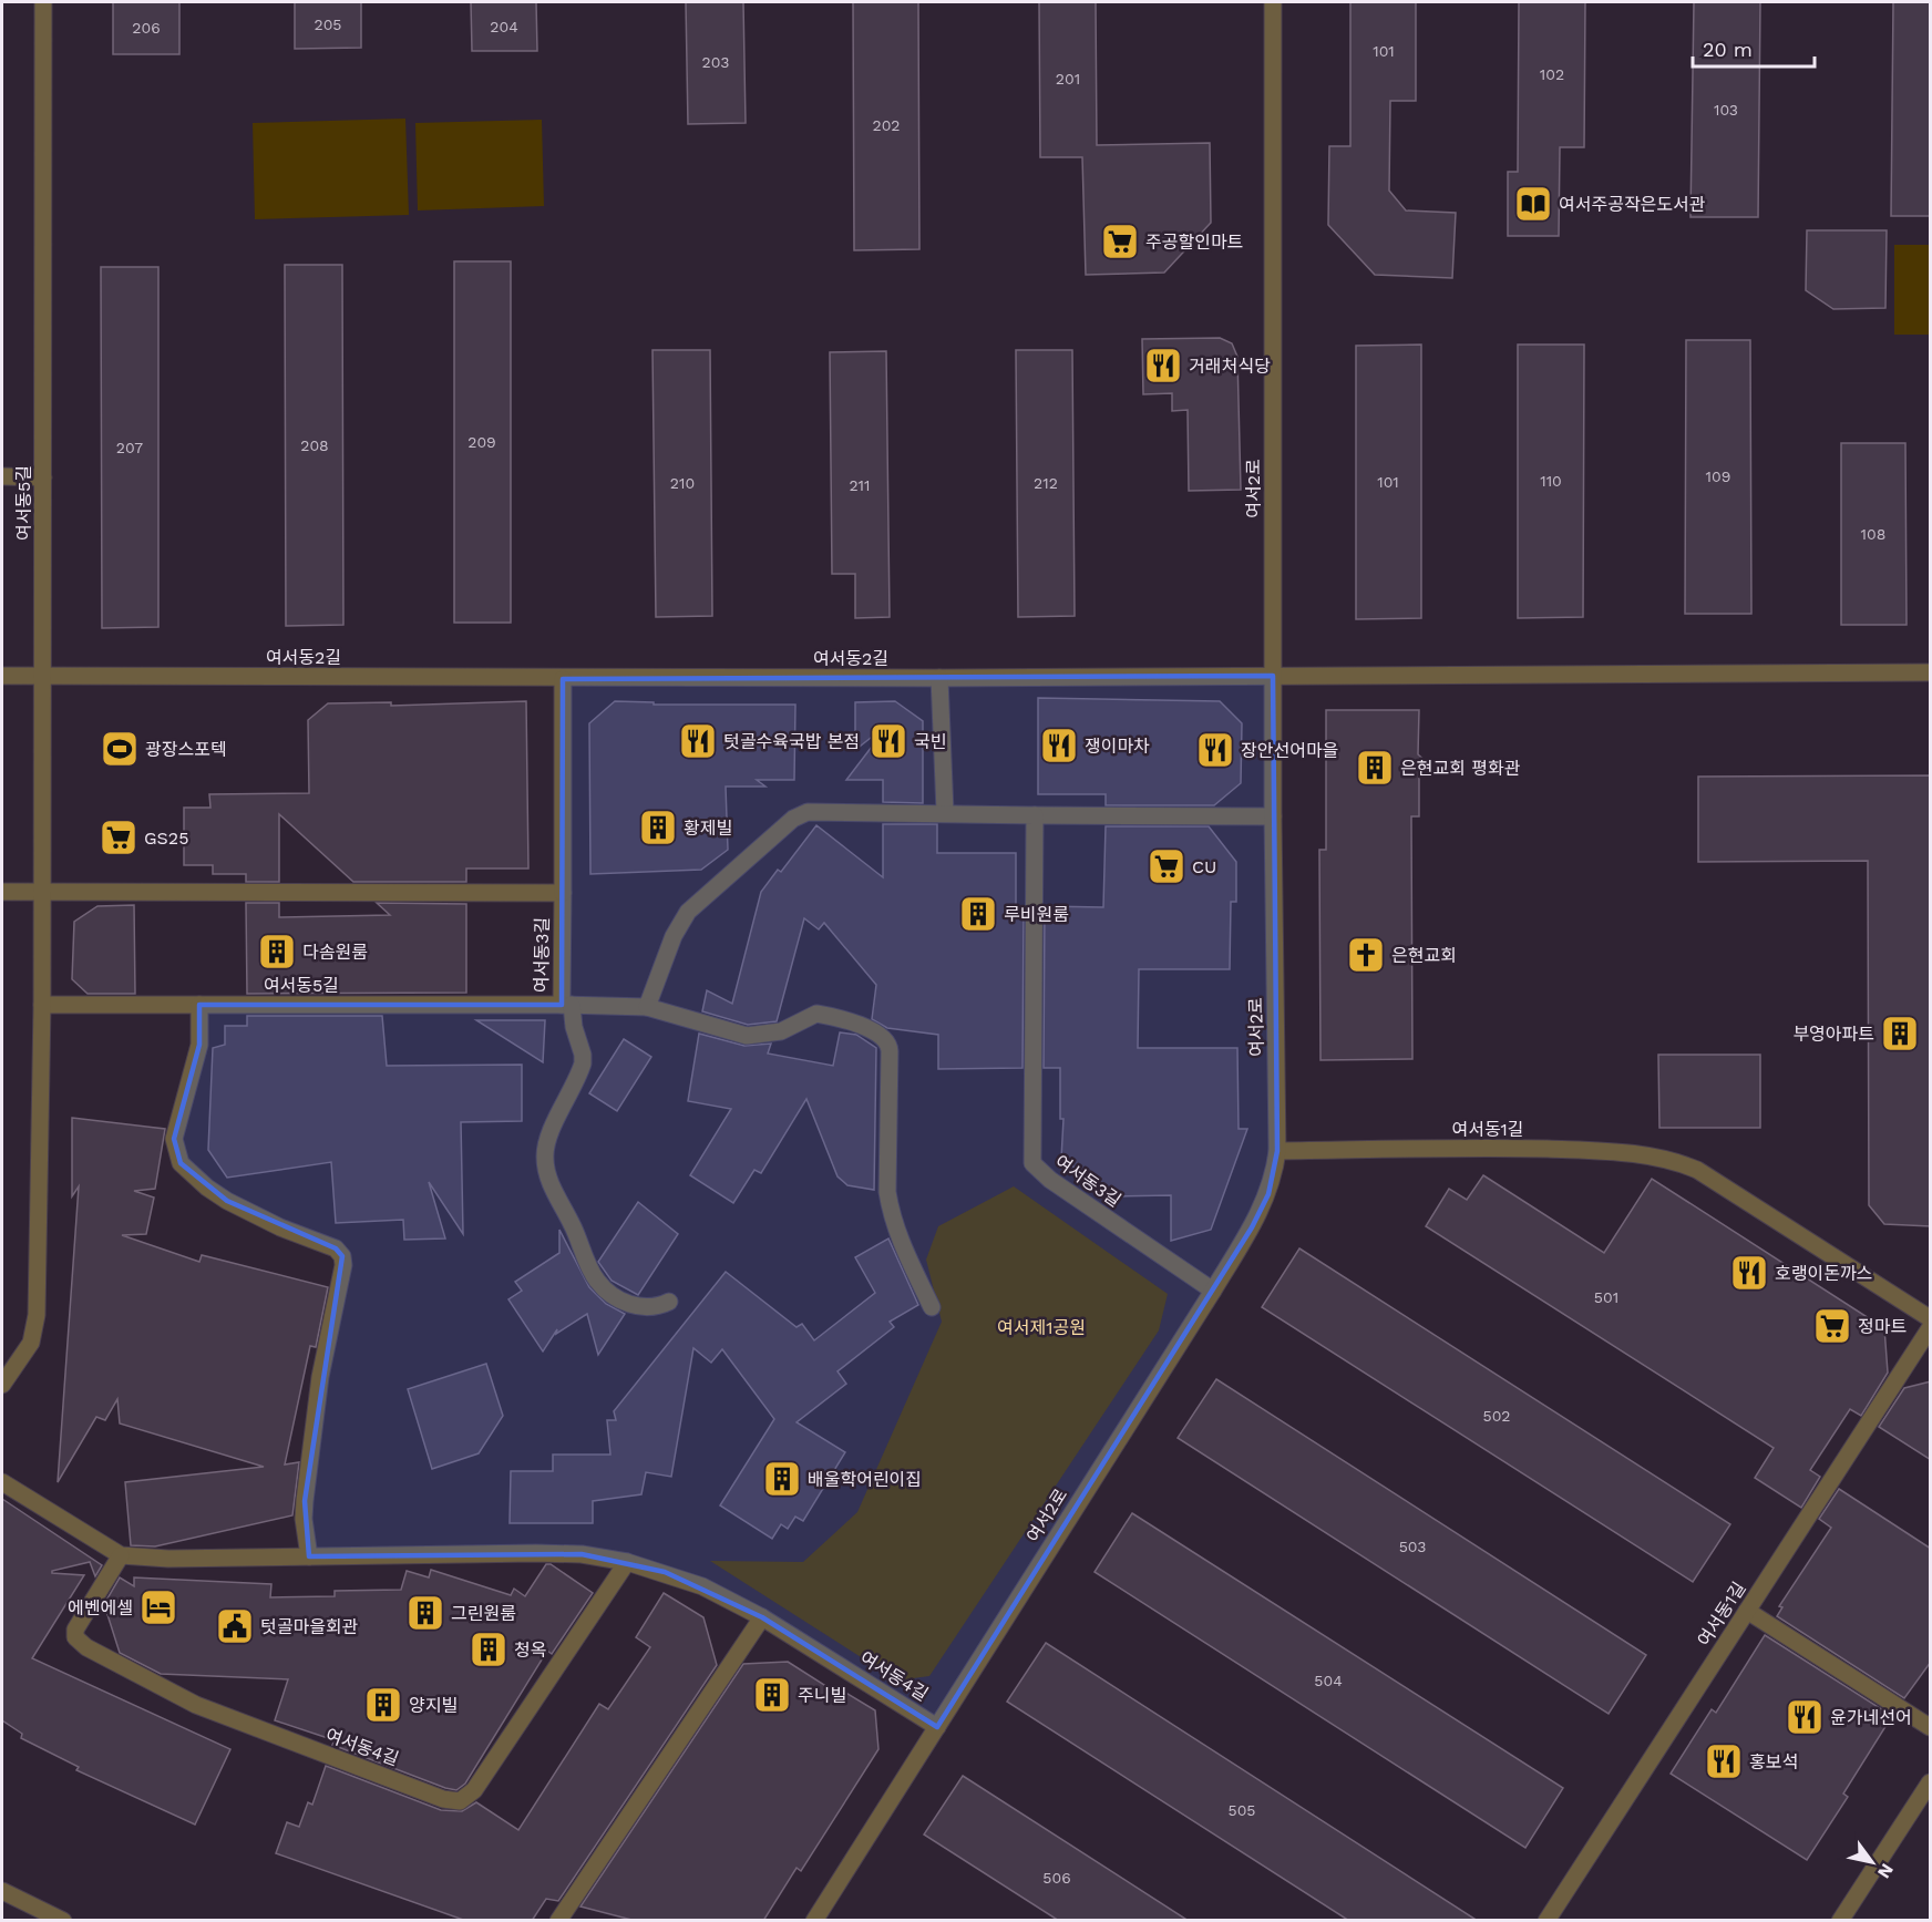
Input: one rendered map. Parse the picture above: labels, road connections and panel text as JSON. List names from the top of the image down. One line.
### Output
{"streets":{"street":["여서2로","여서동5길","여서동2길","여서동3길","여서동1길","여서동4길"]},"crossings":[["여서2로","여서동2길"],["여서2로","여서동3길"],["여서2로","여서동1길"],["여서2로","여서동4길"],["여서동5길","여서동2길"],["여서동5길","여서동3길"]],"parks":["여서제1공원"],"places":{"library":["여서주공작은도서관"],"supermarket":["주공할인마트","GS25","CU","정마트"],"restaurant":["거래처식당","텃골수육국밥 본점","국빈","쟁이마차","장안선어마을","호랭이돈까스","윤가네선어","홍보석"],"sports":["광장스포텍"],"building":["은현교회 평화관","황제빌","루비원룸","다솜원룸","부영아파트","배울학어린이집","그린원룸","청옥","주니빌","양지빌"],"church":["은현교회"],"hotel":["에벤에셀"],"public building":["텃골마을회관"]},"house_numbers":["205","204","206","101","203","102","201","103","202","209","208","207","109","110","101","210","212","211","108","501","502","503","504","505","506"],"scale_bar":"20 m","north":"bottom right"}
